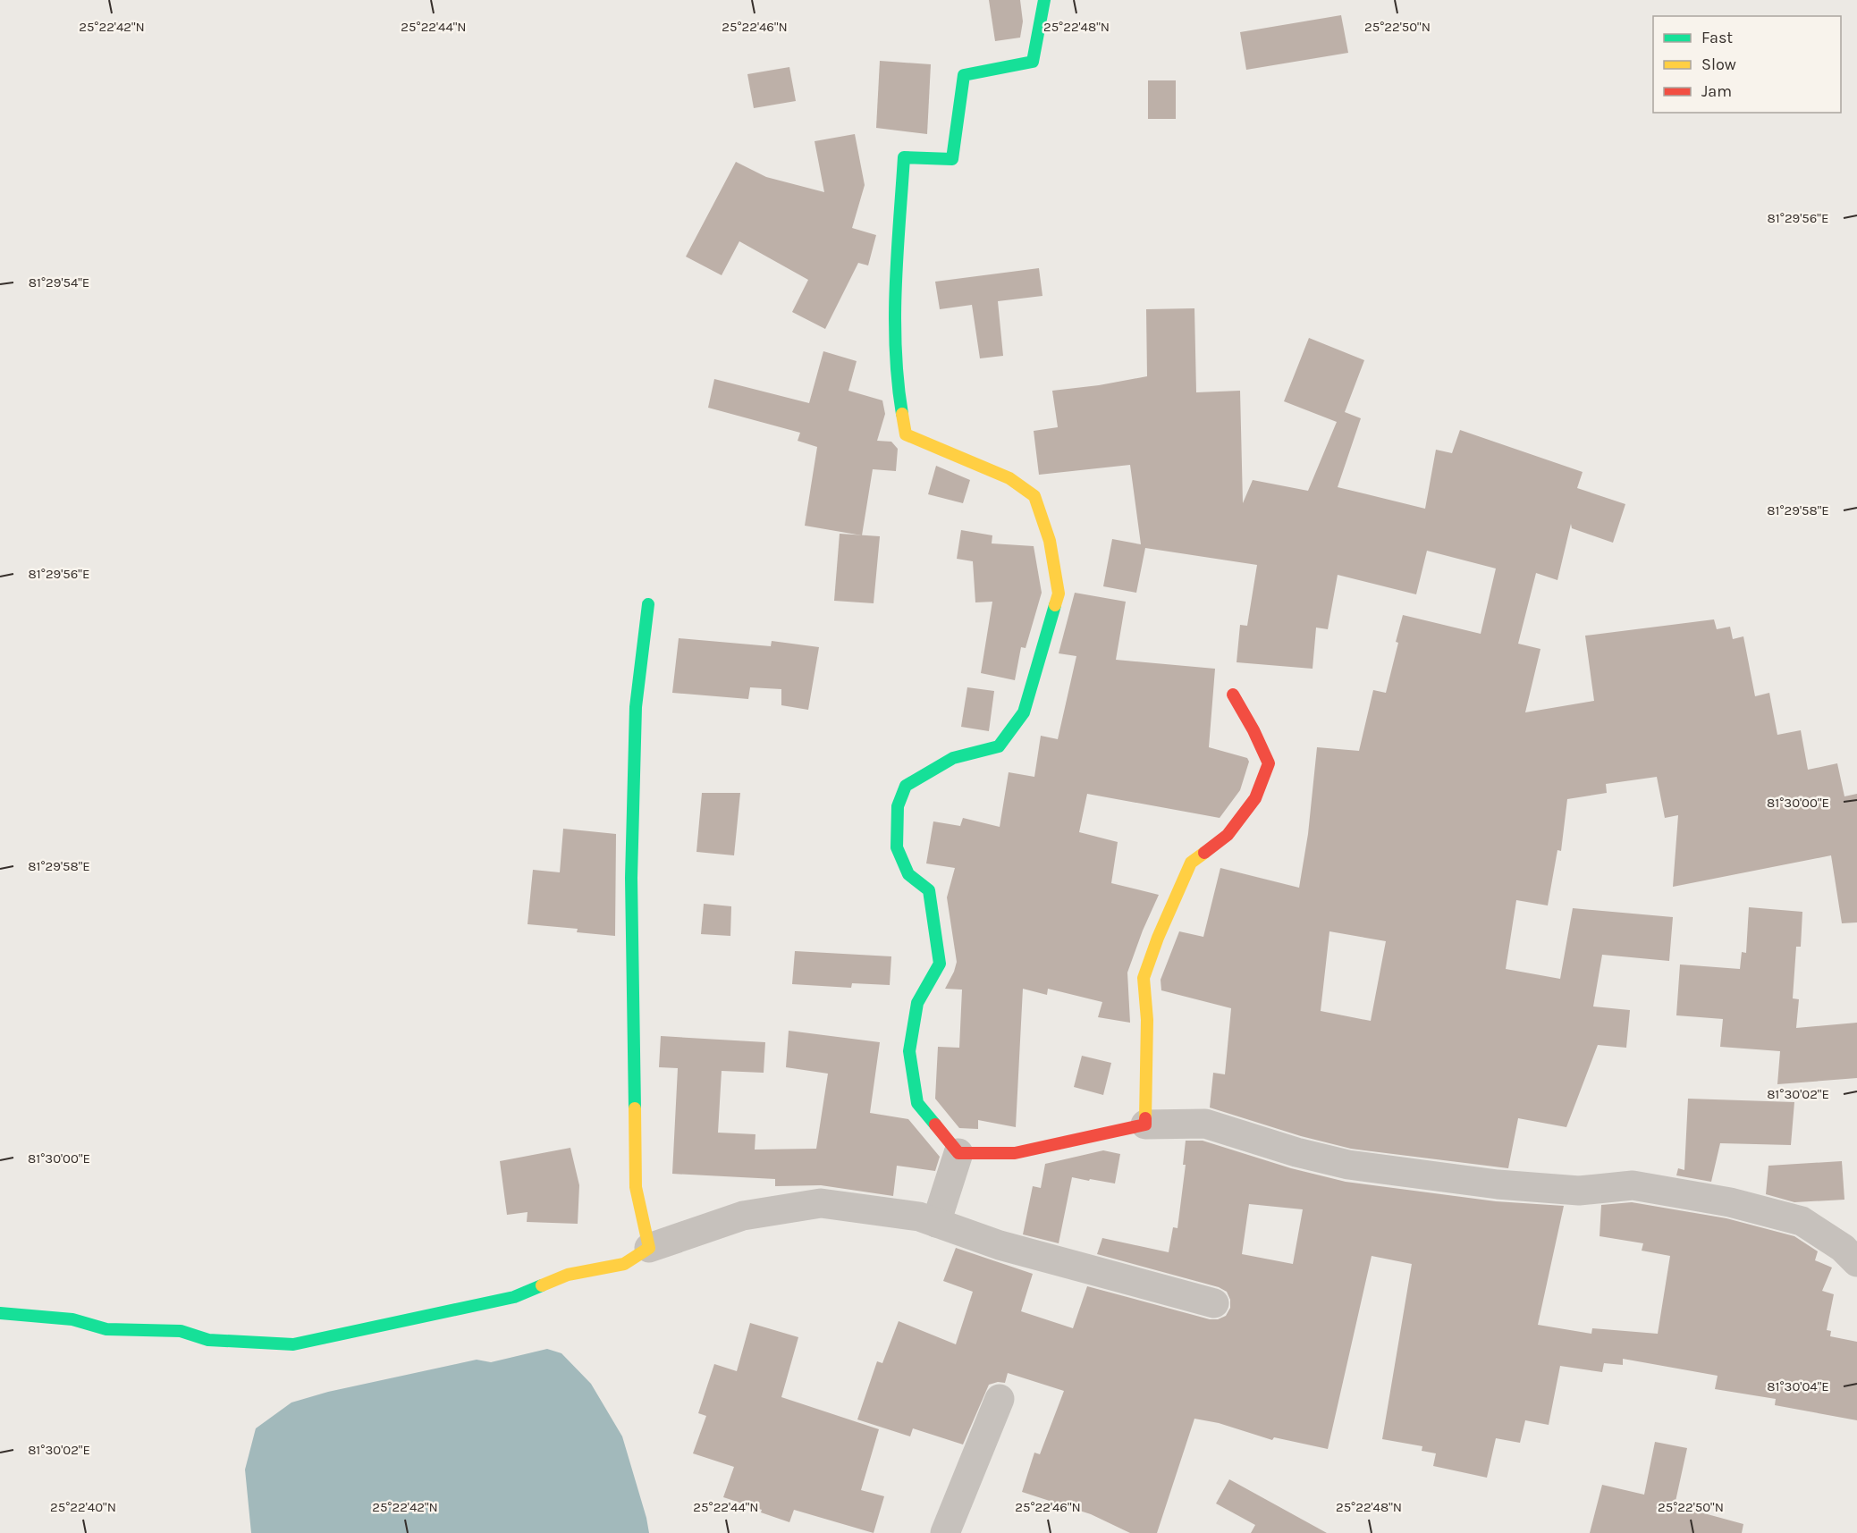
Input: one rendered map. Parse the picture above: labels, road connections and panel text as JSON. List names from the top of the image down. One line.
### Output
{"legend":["Fast","Slow","Jam"],"coordinates":["25°22'42\"N","25°22'44\"N","25°22'46\"N","25°22'48\"N","25°22'50\"N","81°29'56\"E","81°29'54\"E","81°29'58\"E","81°30'00\"E","81°30'02\"E","81°30'04\"E","25°22'40\"N"]}
